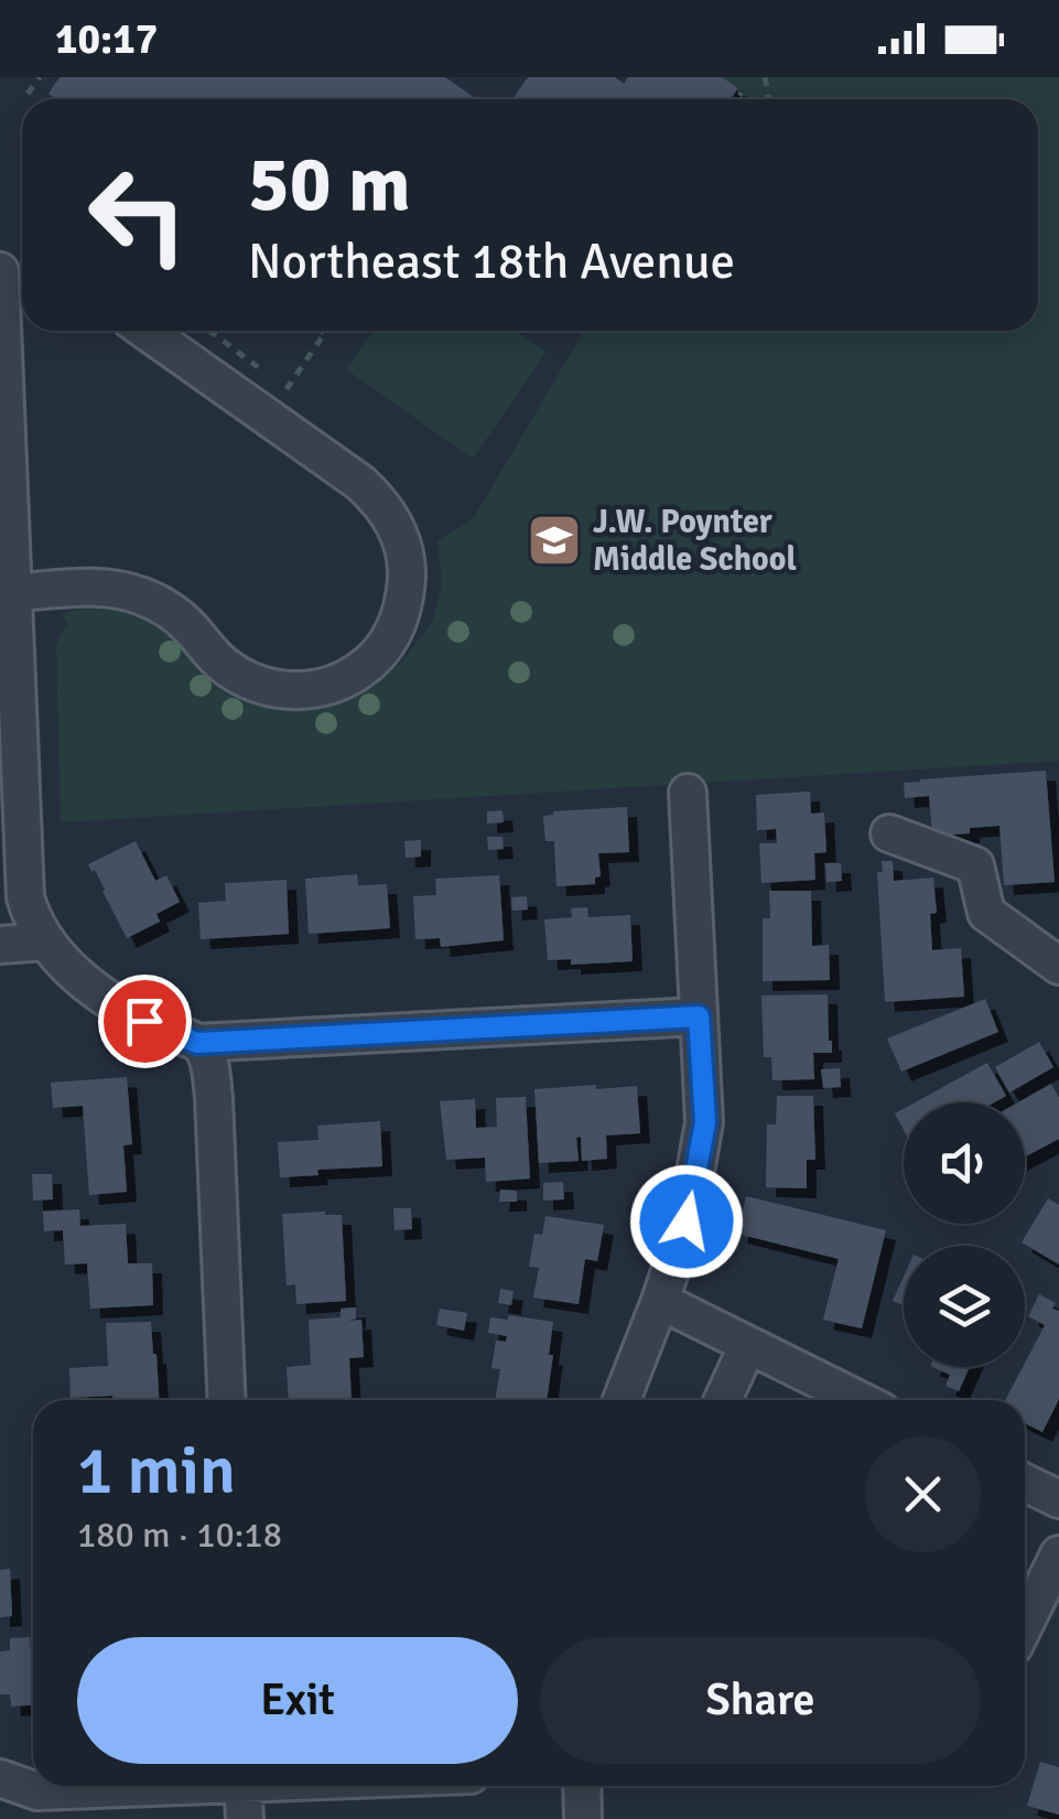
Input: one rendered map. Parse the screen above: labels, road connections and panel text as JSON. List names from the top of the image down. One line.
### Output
{"places":{"school or university":["J.W. Poynter Middle School"]},"page":{"status":"10:17","turn":["50 m","Northeast 18th Avenue"],"heading":["1 min","180 m · 10:18"],"buttons":["Exit","Share"]}}
